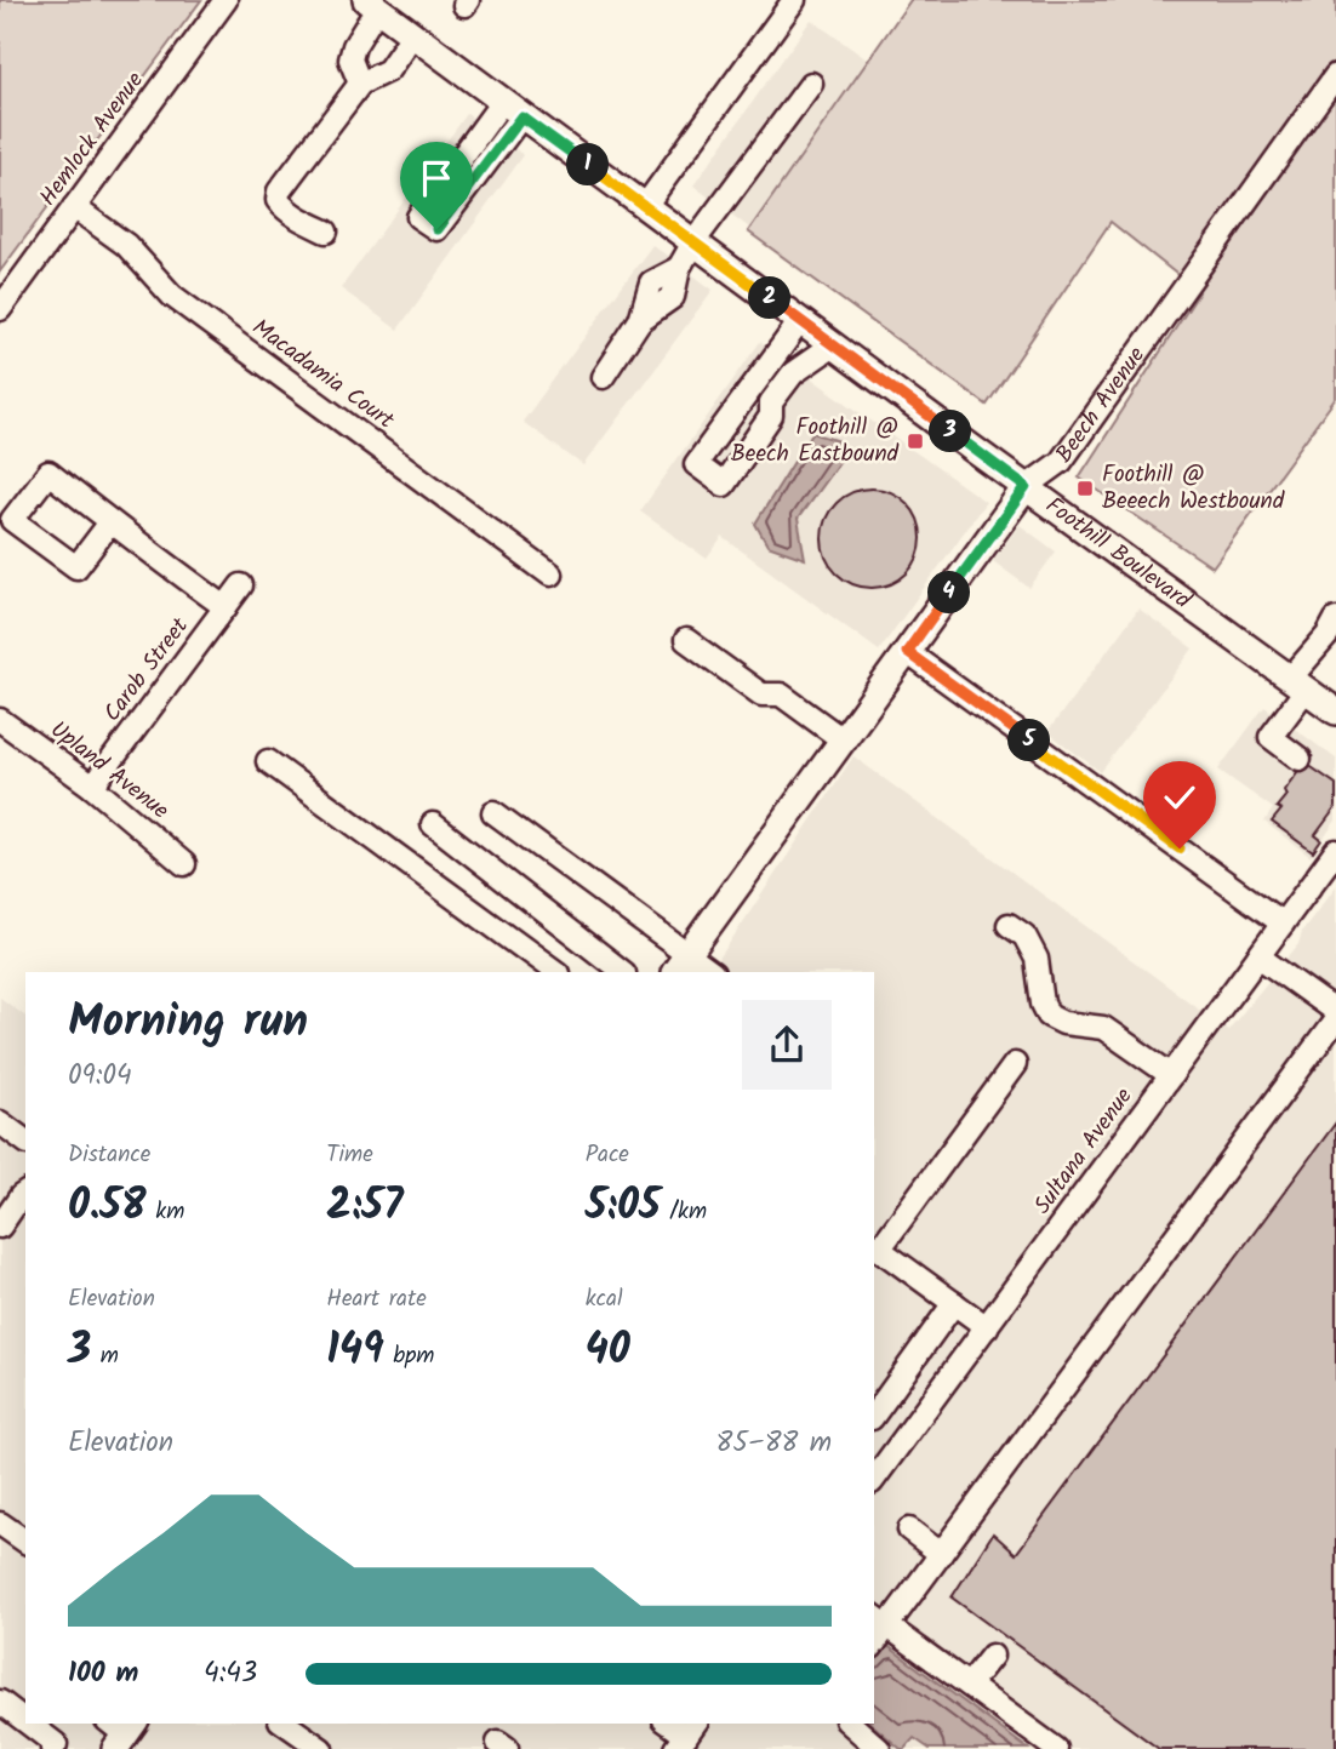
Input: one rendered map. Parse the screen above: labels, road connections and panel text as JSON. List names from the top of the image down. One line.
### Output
{"streets":{"main road":["Beech Avenue","Foothill Boulevard"],"street":["Hemlock Avenue","Macadamia Court","Carob Street","Upland Avenue","Sultana Avenue"]},"crossings":[["Hemlock Avenue","Macadamia Court"],["Beech Avenue","Foothill Boulevard"],["Carob Street","Upland Avenue"]],"places":{"transit":["Foothill @ Beech Eastbound","Foothill @ Beeech Westbound"]},"page":{"pins":["1","2","3","4","5"],"heading":["Morning run","09:04"],"stats":[["Distance","0.58 km"],["Time","2:57"],["Pace","5:05 /km"],["Elevation","3 m"],["Heart rate","149 bpm"],["kcal","40"]],"chart":["Elevation","85–88 m"],"list":[{"name":"100 m","note":"4:43"}]}}
